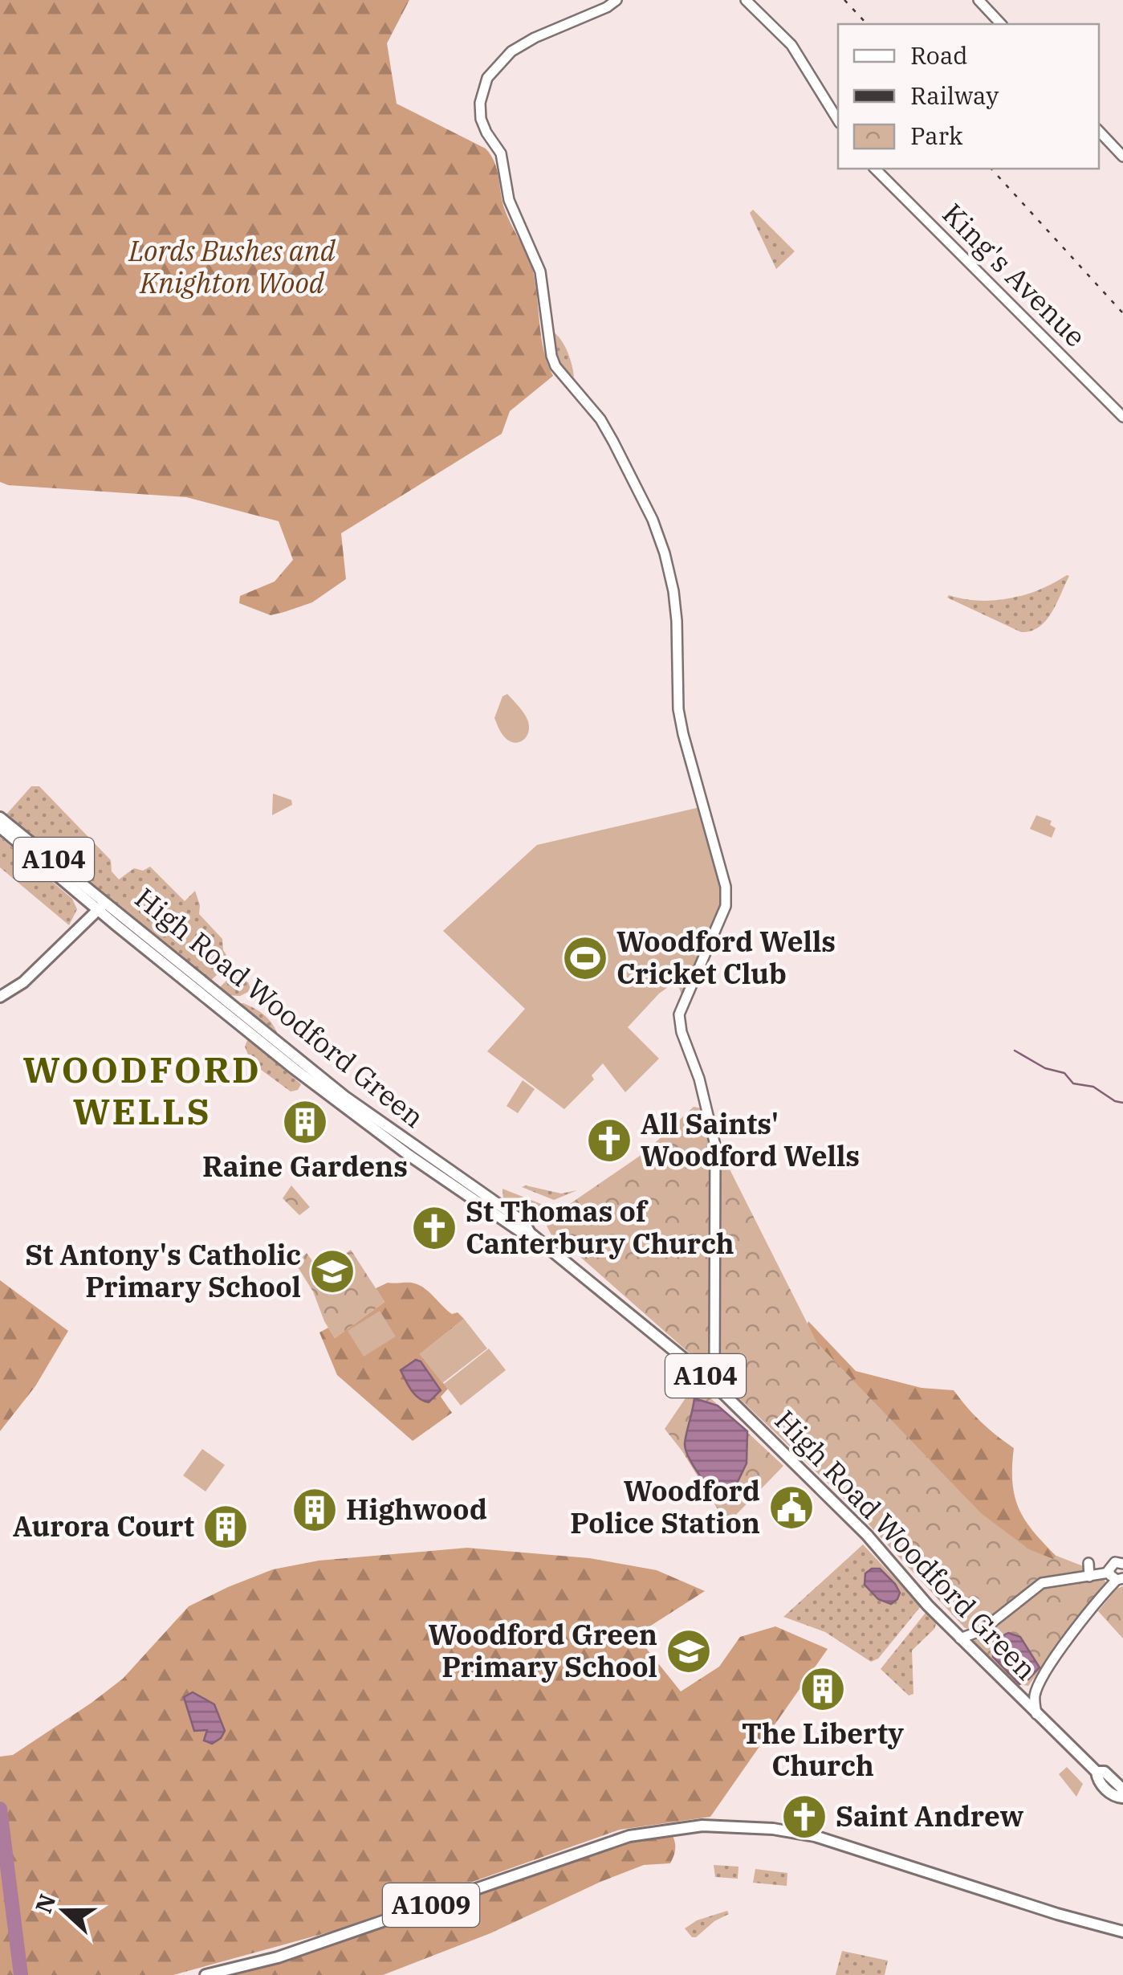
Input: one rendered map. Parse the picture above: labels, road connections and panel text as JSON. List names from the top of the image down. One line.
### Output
{"streets":{"main road":["A104","High Road Woodford Green","A1009"],"street":["King's Avenue"]},"districts":["WOODFORD WELLS"],"parks":["Lords Bushes and Knighton Wood"],"places":{"sports":["Woodford Wells Cricket Club"],"building":["Raine Gardens","Highwood","Aurora Court","The Liberty Church"],"church":["All Saints' Woodford Wells","St Thomas of Canterbury Church","Saint Andrew"],"school or university":["St Antony's Catholic Primary School","Woodford Green Primary School"],"public building":["Woodford Police Station"]},"legend":["Road","Railway","Park"],"north":"left"}
